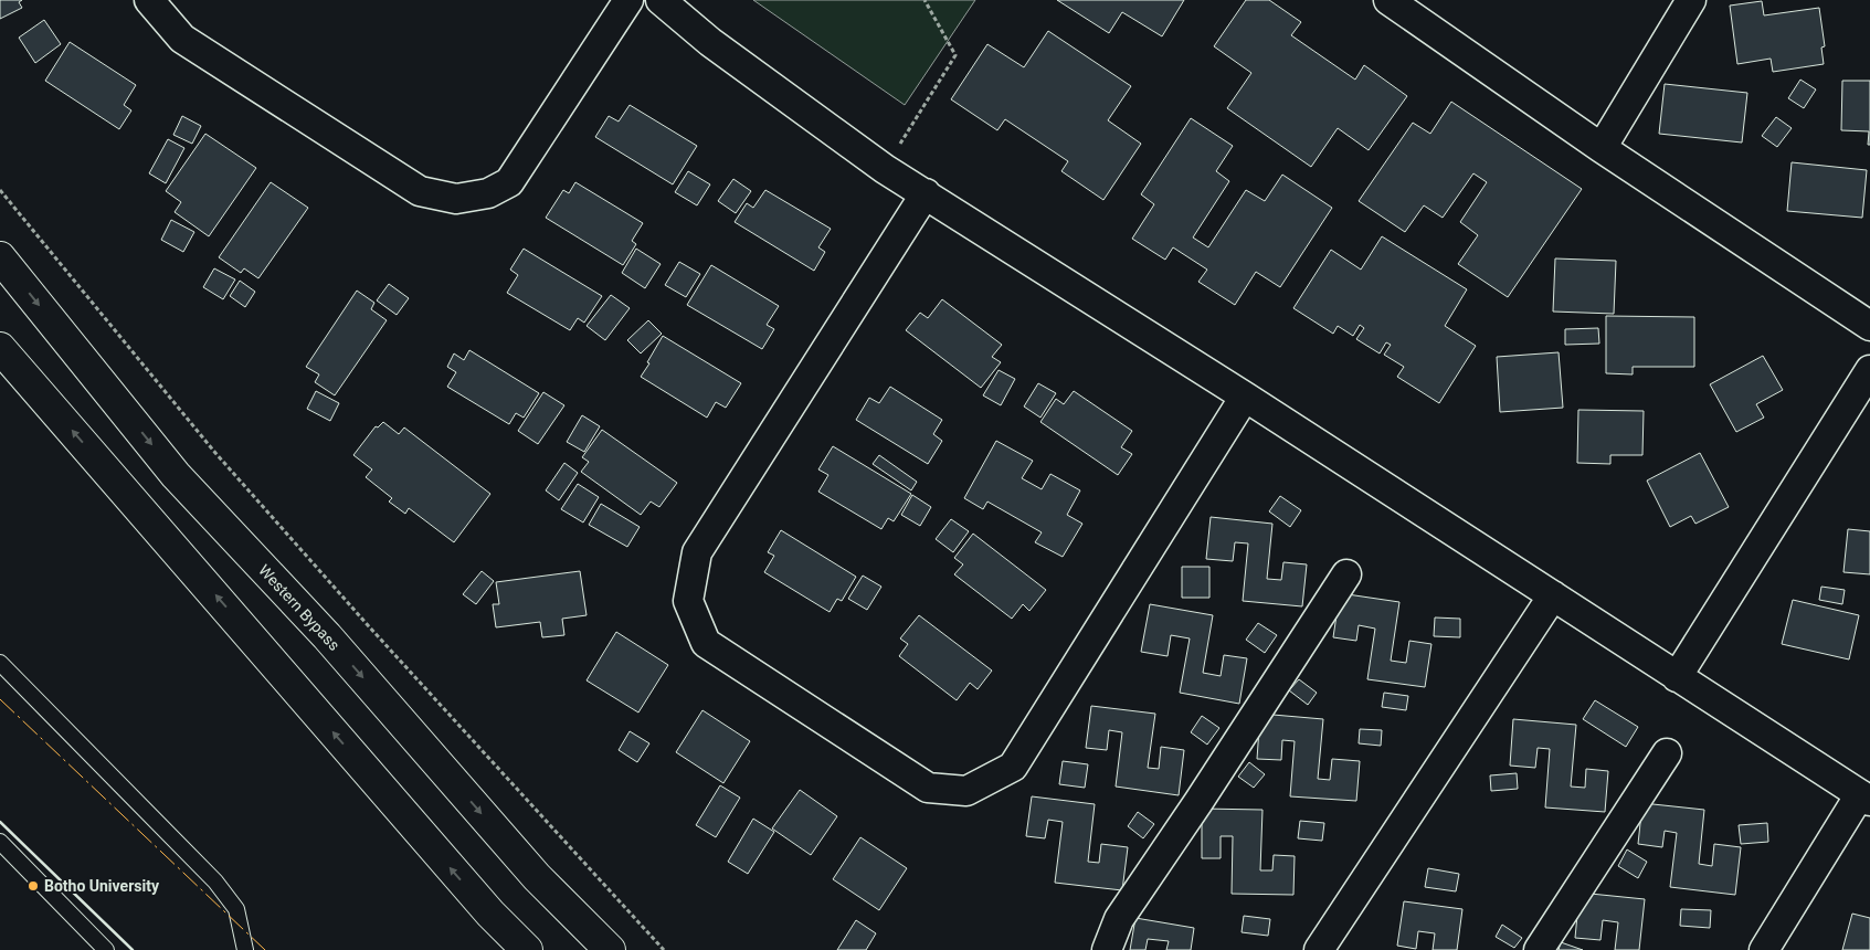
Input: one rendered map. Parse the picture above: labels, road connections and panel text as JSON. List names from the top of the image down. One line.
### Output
{"streets":{"highway":["Western Bypass"]},"places":["Botho University"]}
